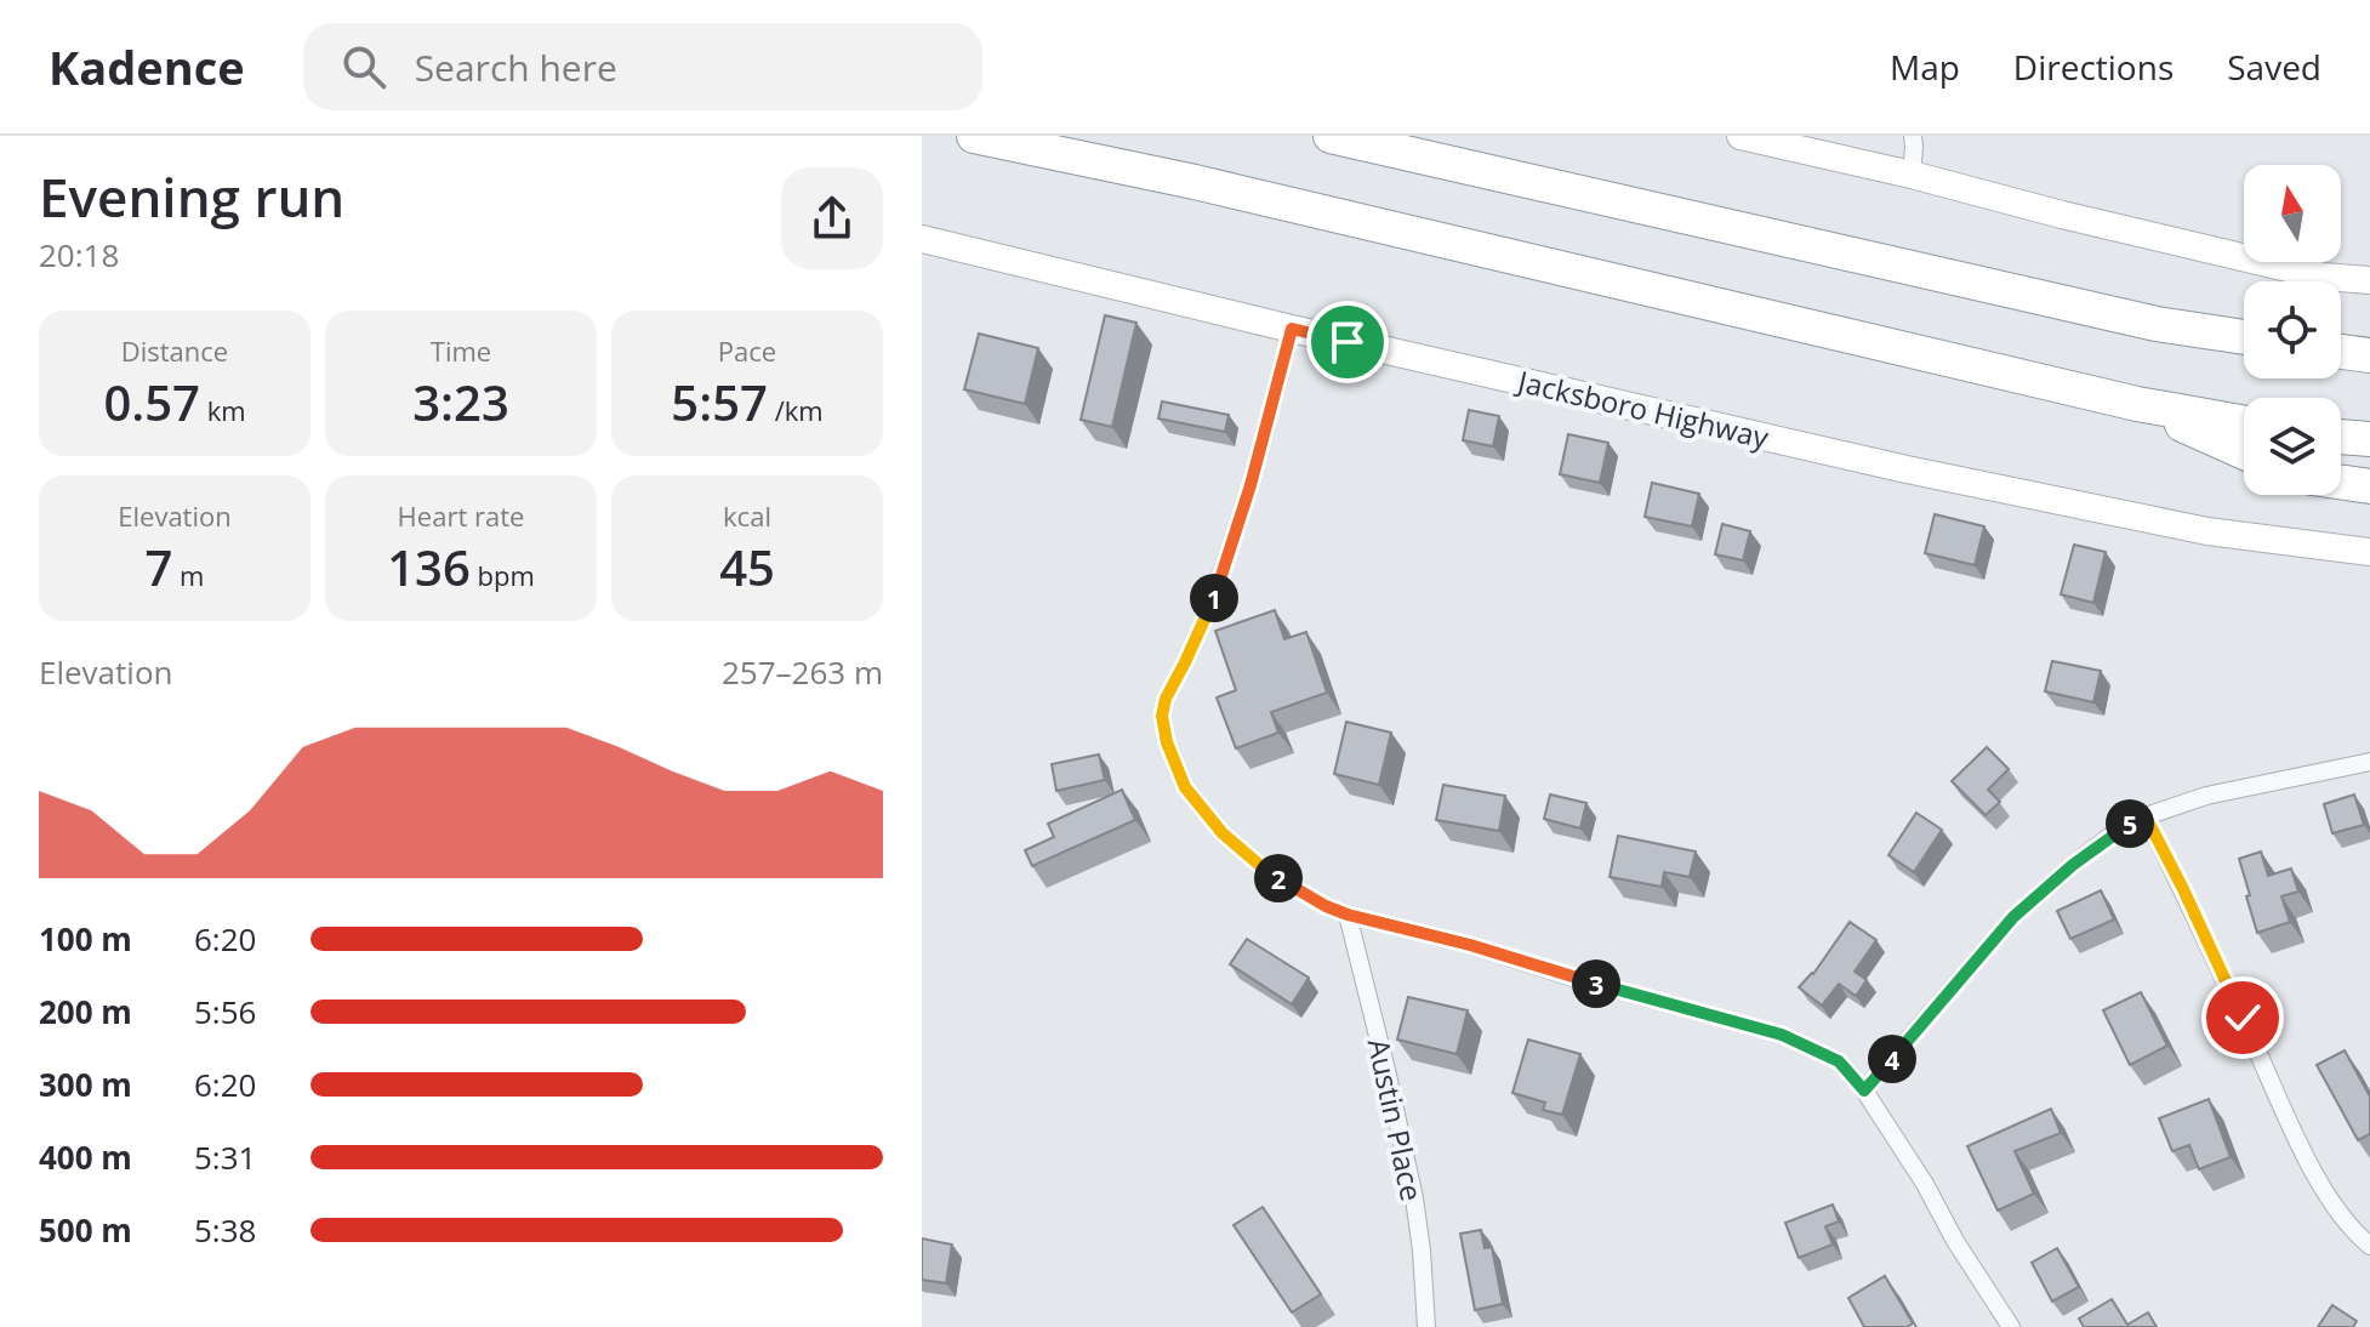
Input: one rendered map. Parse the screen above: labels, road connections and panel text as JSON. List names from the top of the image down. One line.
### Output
{"streets":{"main road":["Jacksboro Highway"],"street":["Austin Place"]},"north":"top","page":{"header":"Kadence","search":"Search here","nav":["Map","Directions","Saved"],"heading":["Evening run","20:18"],"stats":[["Distance","0.57 km"],["Time","3:23"],["Pace","5:57 /km"],["Elevation","7 m"],["Heart rate","136 bpm"],["kcal","45"]],"pins":["1","5","2","3","4"],"chart":["Elevation","257–263 m"],"list":[{"name":"100 m","note":"6:20"},{"name":"200 m","note":"5:56"},{"name":"300 m","note":"6:20"},{"name":"400 m","note":"5:31"},{"name":"500 m","note":"5:38"}]}}
